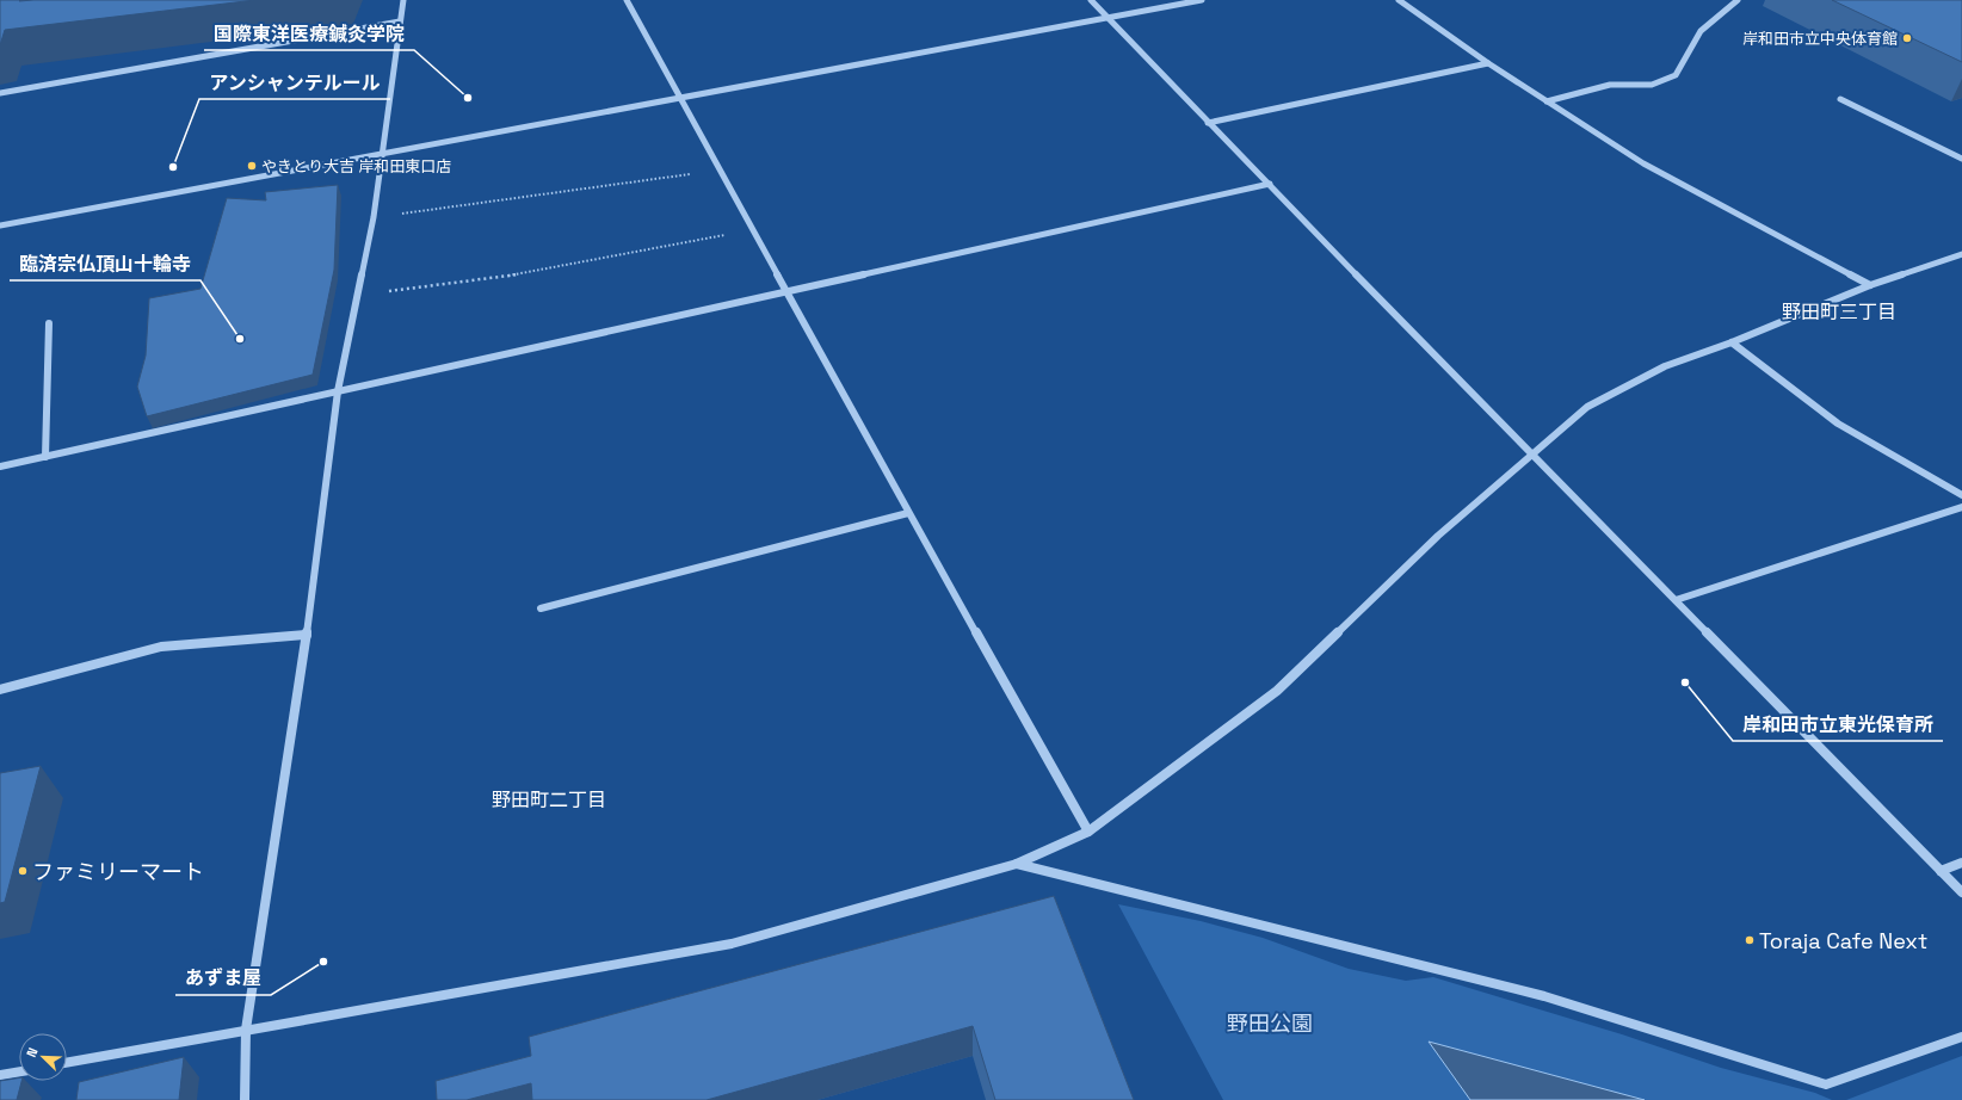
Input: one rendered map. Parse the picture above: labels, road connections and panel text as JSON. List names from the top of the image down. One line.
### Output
{"districts":["野田町三丁目","野田町二丁目"],"parks":["野田公園"],"places":["岸和田市立中央体育館","国際東洋医療鍼灸学院","やきとり大吉 岸和田東口店","アンシャンテルール","臨済宗仏頂山十輪寺","岸和田市立東光保育所","ファミリーマート","Toraja Cafe Next","あずま屋"],"north":"top left"}
